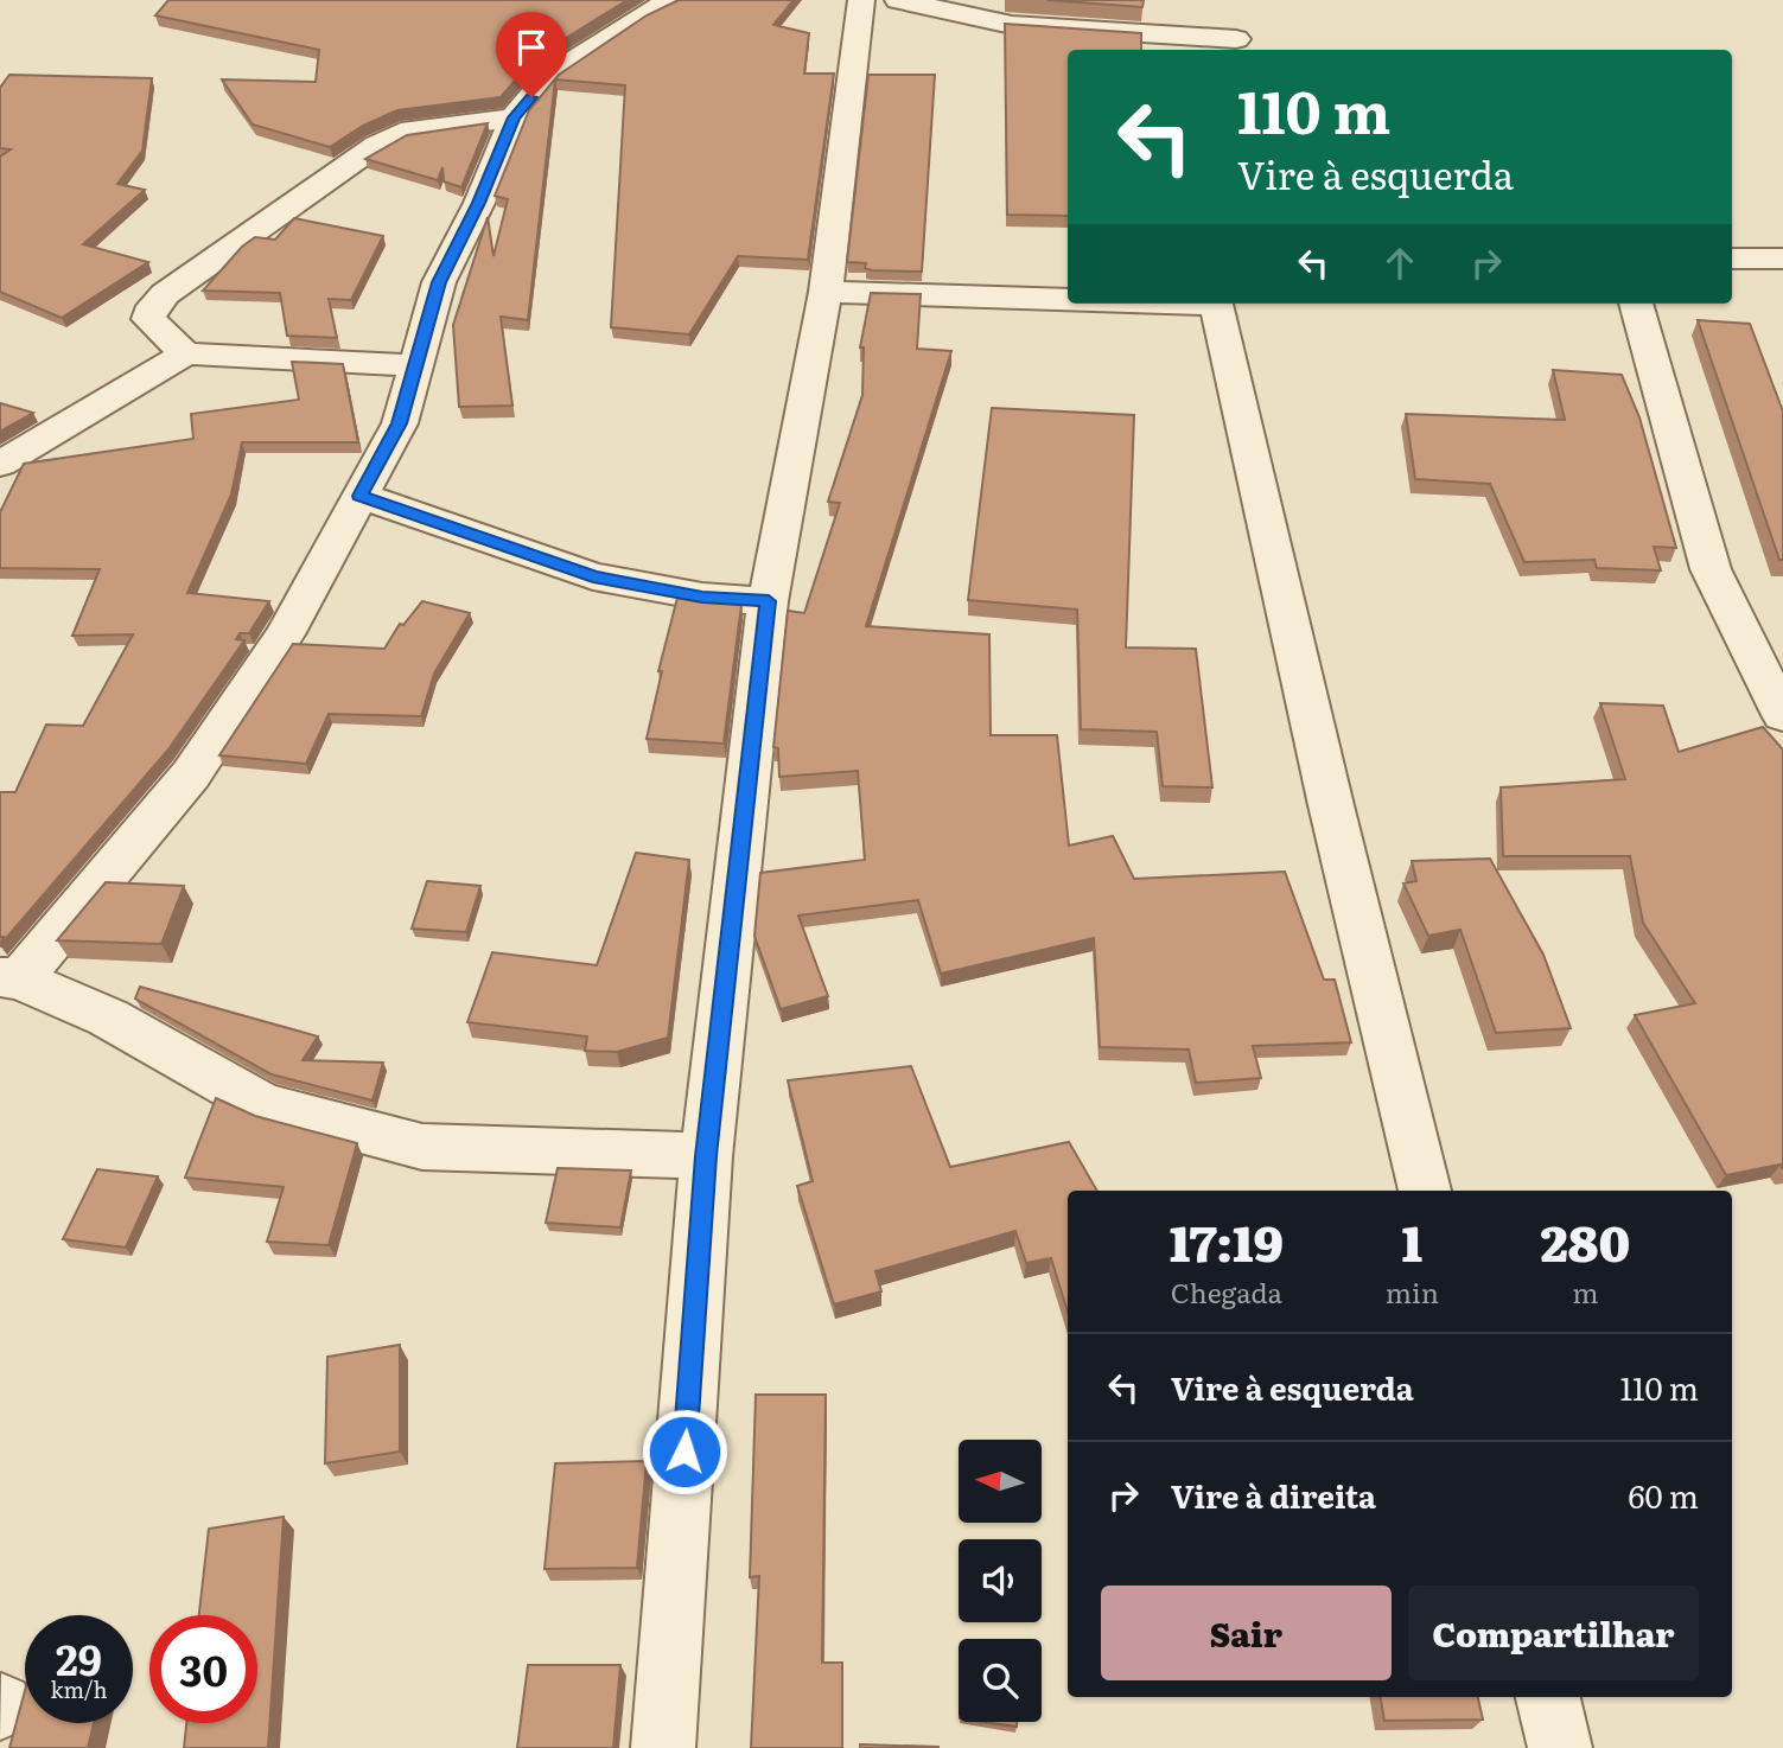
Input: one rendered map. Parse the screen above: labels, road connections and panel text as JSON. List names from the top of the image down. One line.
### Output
{"north":"left","page":{"turn":["110 m","Vire à esquerda"],"eta":["17:19","Chegada","1","min","280","m"],"list":[{"name":"Vire à esquerda","value":"110 m"},{"name":"Vire à direita","value":"60 m"}],"buttons":["Sair","Compartilhar"],"speed":"29 km/h","limit":"30"}}
